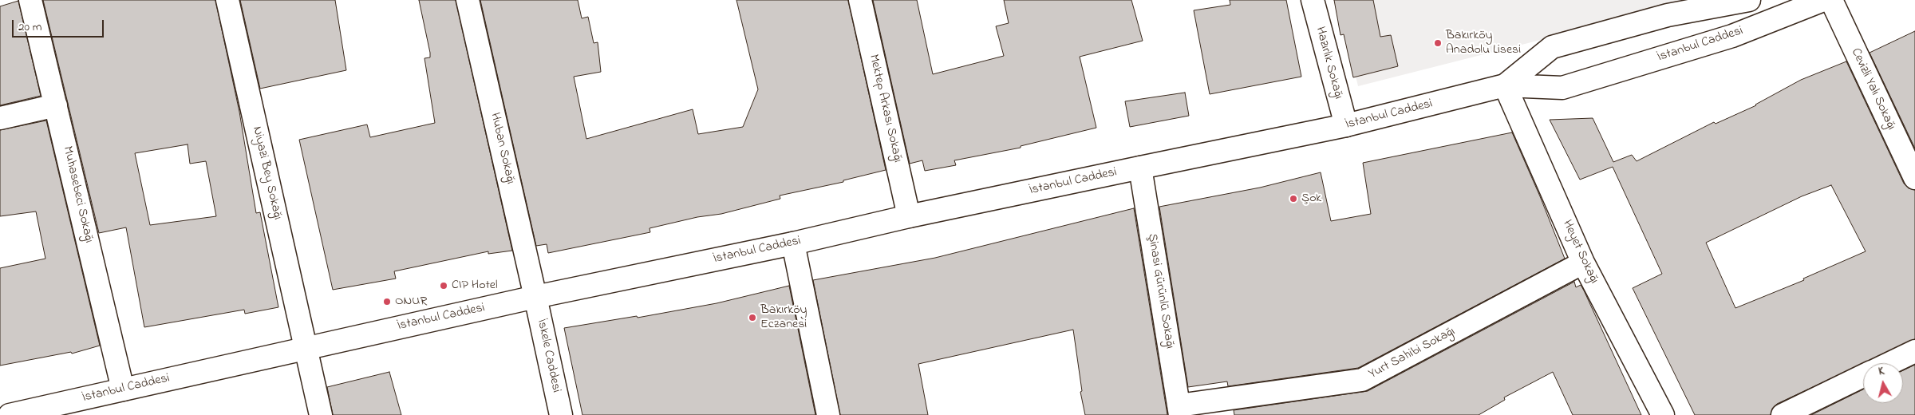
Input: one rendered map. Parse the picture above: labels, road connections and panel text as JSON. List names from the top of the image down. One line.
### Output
{"streets":{"street":["İstanbul Caddesi","Hazırlık Sokağı","Cevizli Yalı Sokağı","Mektep Arkası Sokağı","Huban Sokağı","Niyazi Bey Sokağı","Muhasebeci Sokağı","Heyet Sokağı","Şinasi Gürünlü Sokağı","Yurt Sahibi Sokağı","İskele Caddesi"]},"crossings":[["İstanbul Caddesi","Hazırlık Sokağı"],["İstanbul Caddesi","Mektep Arkası Sokağı"],["İstanbul Caddesi","Huban Sokağı"],["İstanbul Caddesi","Niyazi Bey Sokağı"],["İstanbul Caddesi","Muhasebeci Sokağı"],["İstanbul Caddesi","Heyet Sokağı"],["İstanbul Caddesi","Şinasi Gürünlü Sokağı"],["İstanbul Caddesi","İskele Caddesi"],["Huban Sokağı","İskele Caddesi"],["Heyet Sokağı","Yurt Sahibi Sokağı"],["Şinasi Gürünlü Sokağı","Yurt Sahibi Sokağı"]],"places":["Bakırköy Anadolu Lisesi","Şok","CIP Hotel","ONUR","Bakırköy Eczanesi"],"scale_bar":"20 m","north":"top"}
